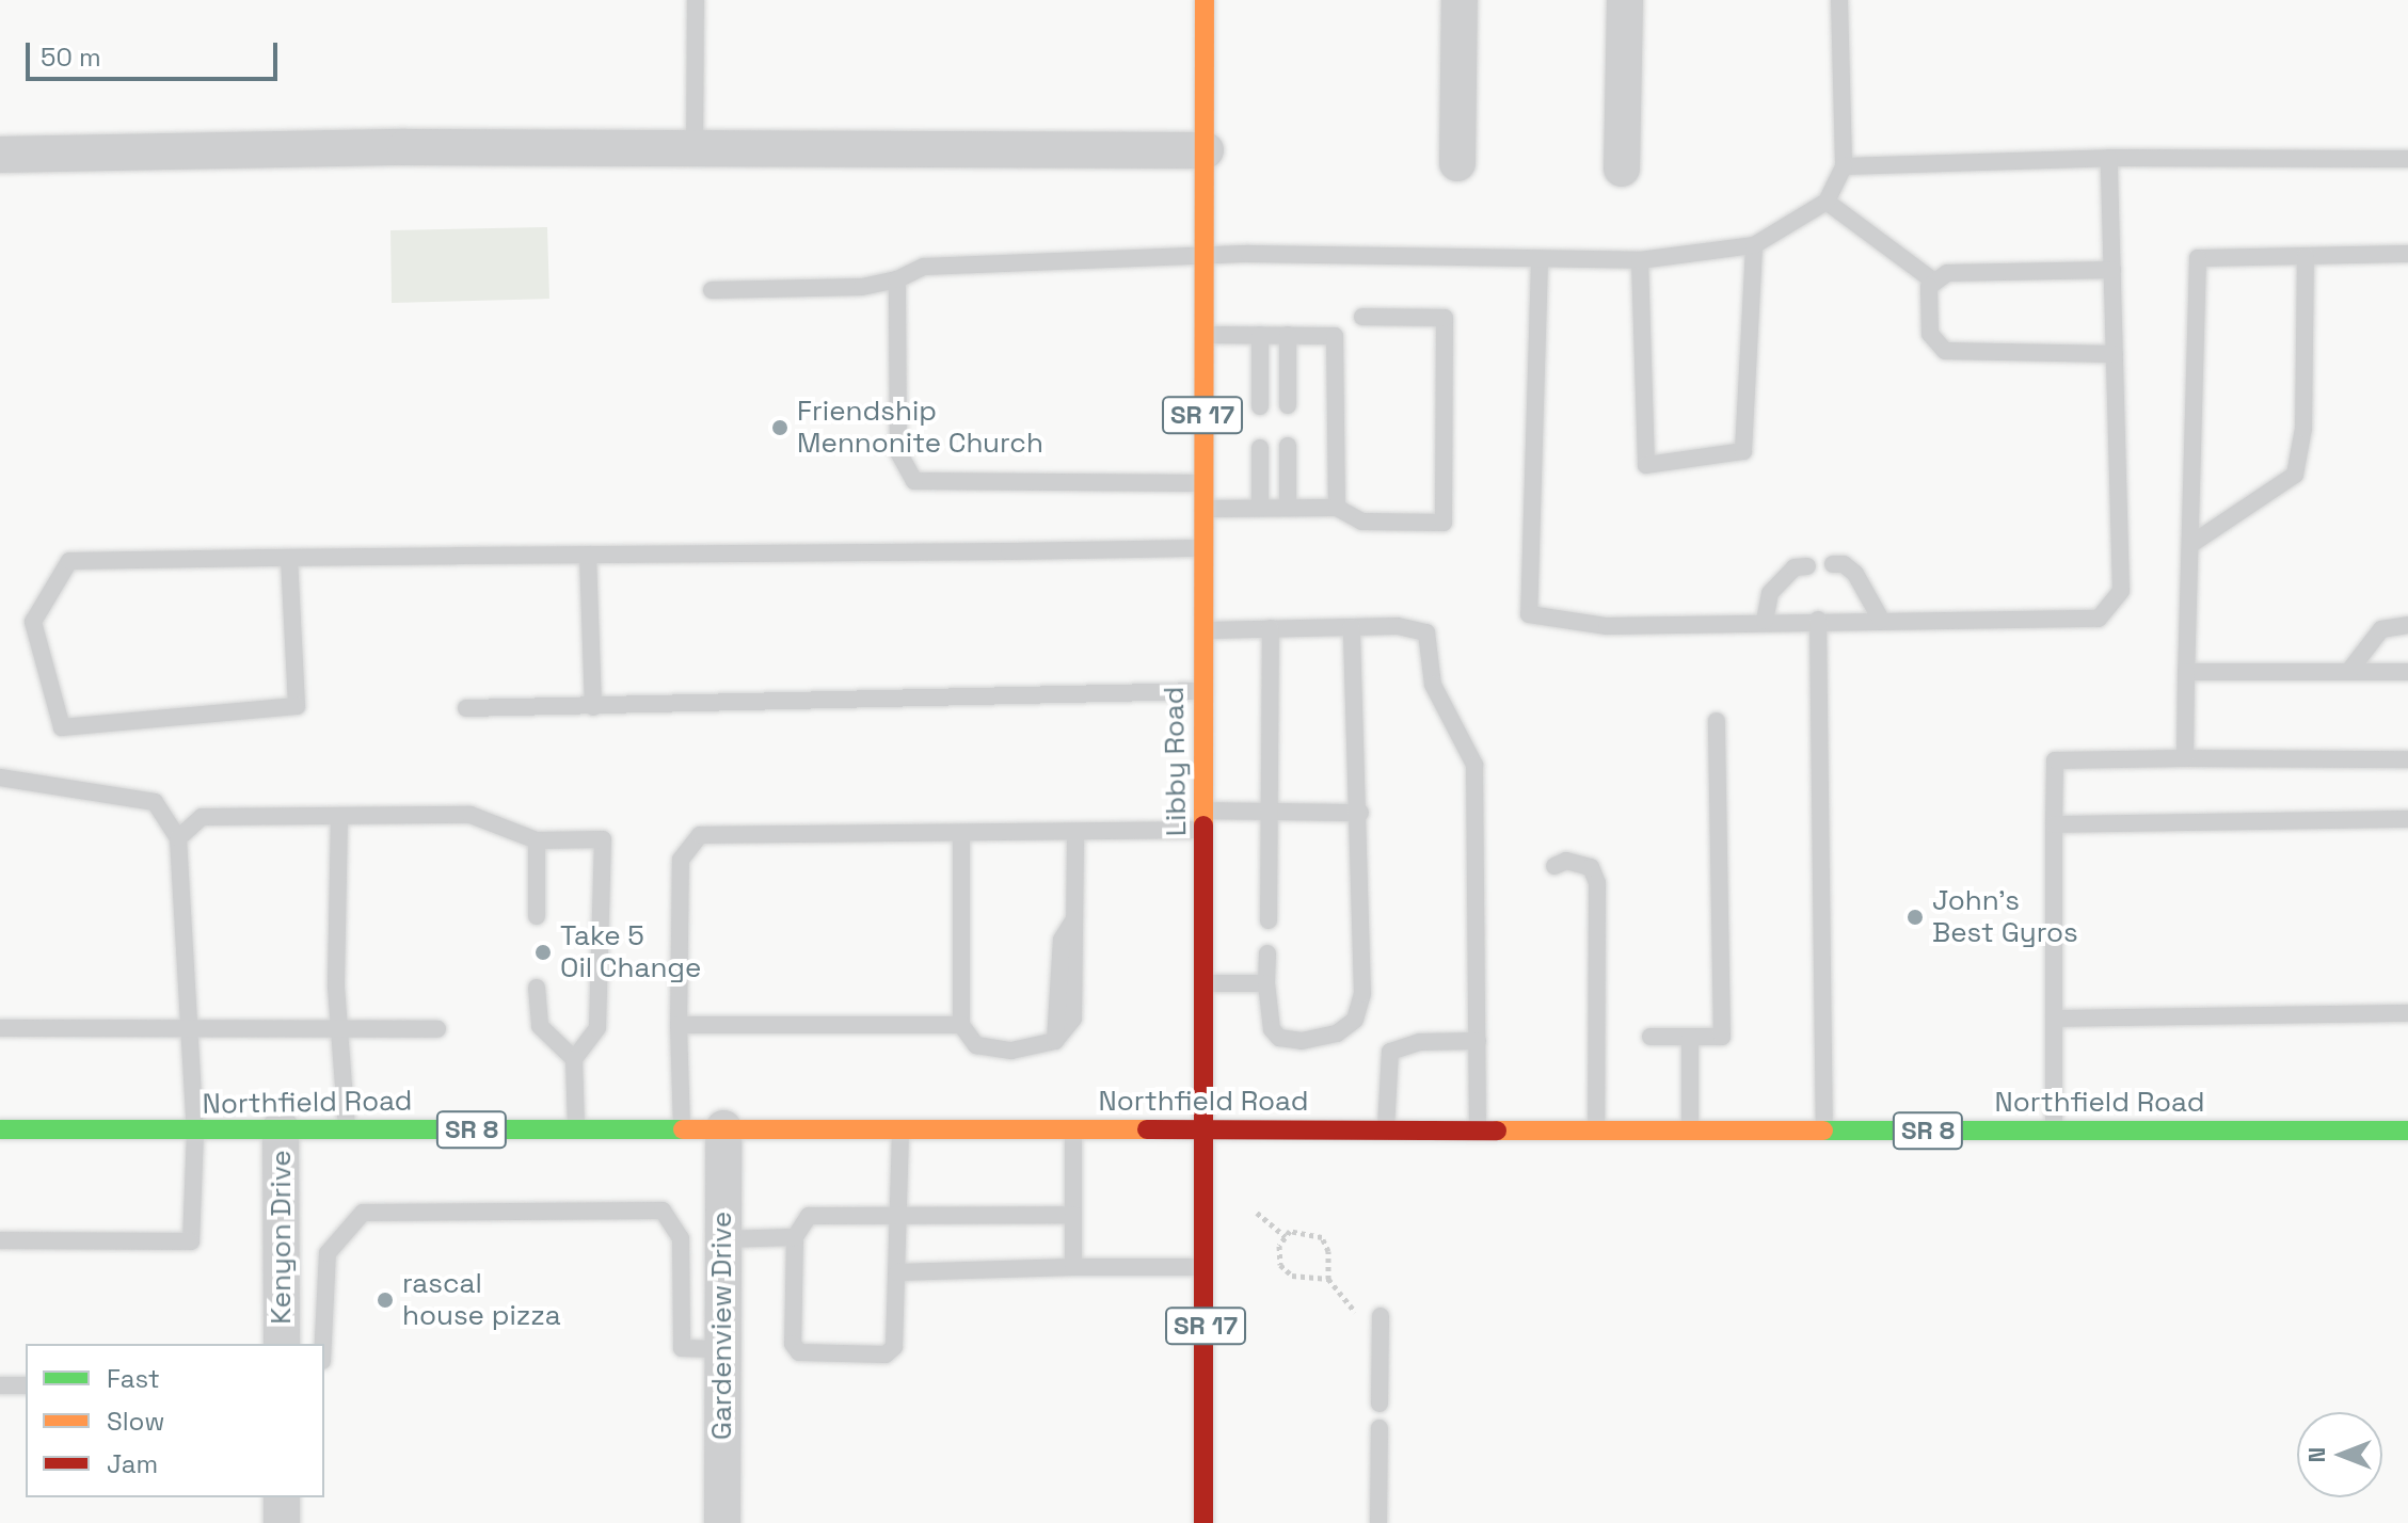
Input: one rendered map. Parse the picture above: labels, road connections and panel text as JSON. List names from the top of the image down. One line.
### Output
{"streets":{"main road":["SR 17","Libby Road","Northfield Road","SR 8"],"street":["Kenyon Drive","Gardenview Drive"]},"crossings":[["Libby Road","Northfield Road"],["Northfield Road","Kenyon Drive"],["Northfield Road","Gardenview Drive"]],"places":["Friendship Mennonite Church","John's Best Gyros","Take 5 Oil Change","rascal house pizza"],"legend":["Fast","Slow","Jam"],"scale_bar":"50 m","north":"left"}
